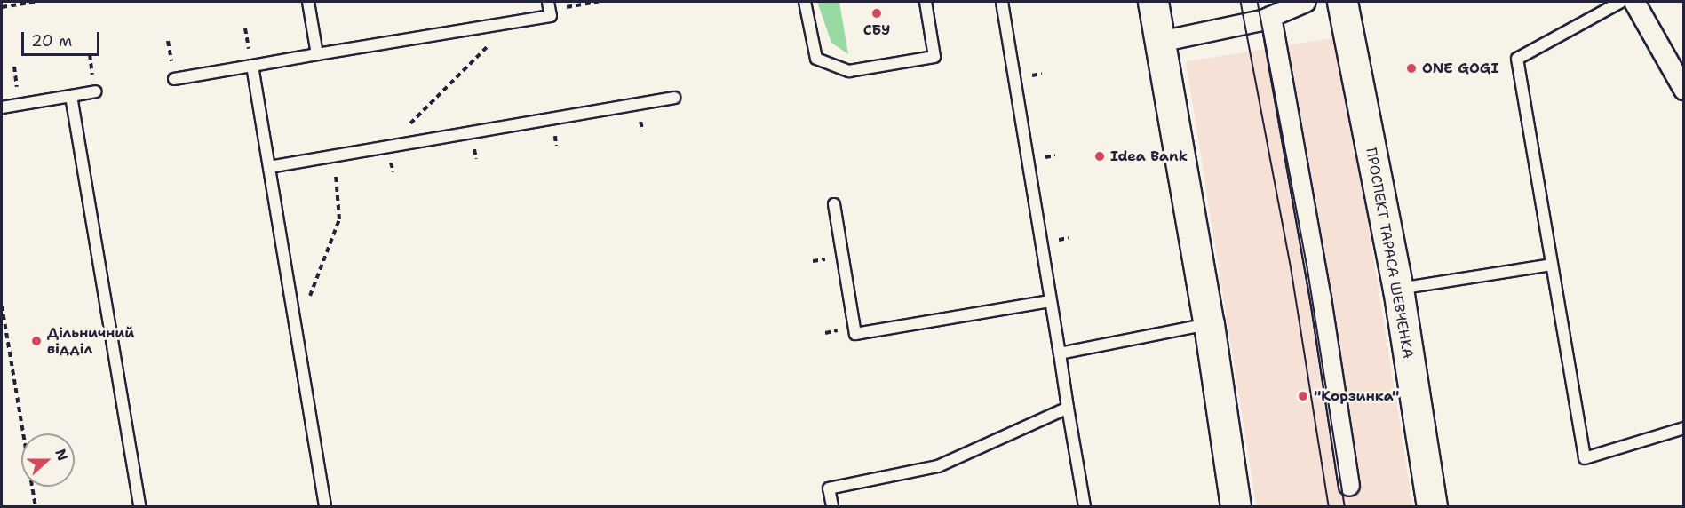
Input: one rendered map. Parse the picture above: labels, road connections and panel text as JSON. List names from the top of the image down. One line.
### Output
{"streets":{"main road":["ПРОСПЕКТ ТАРАСА ШЕВЧЕНКА"]},"places":["СБУ","ONE GOGI","Idea Bank","Дільничний відділ","\"Корзинка\""],"scale_bar":"20 m","north":"right"}
